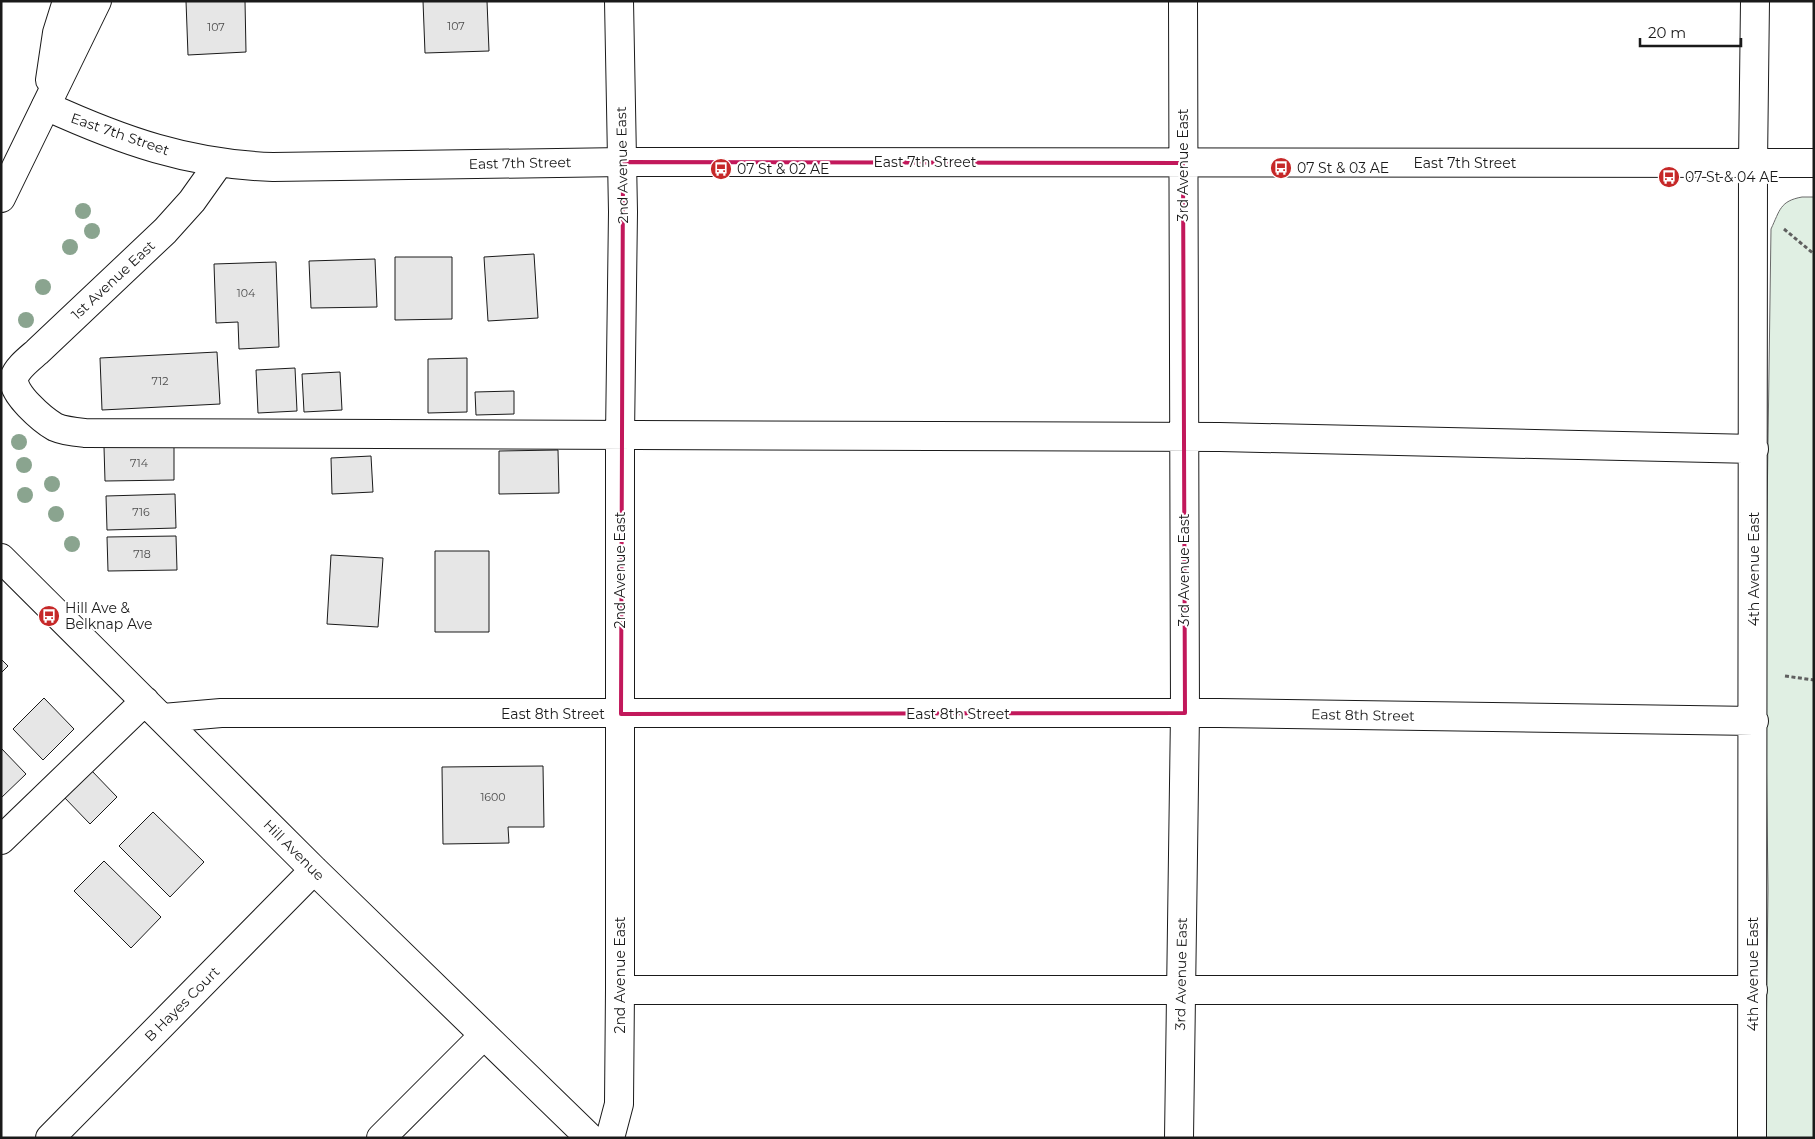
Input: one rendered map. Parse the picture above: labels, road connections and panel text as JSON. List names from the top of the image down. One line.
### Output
{"streets":{"main road":["East 7th Street","2nd Avenue East","3rd Avenue East","1st Avenue East","4th Avenue East","East 8th Street","Hill Avenue","B Hayes Court"]},"crossings":[["East 7th Street","2nd Avenue East"],["East 7th Street","3rd Avenue East"],["East 7th Street","1st Avenue East"],["East 7th Street","4th Avenue East"],["2nd Avenue East","1st Avenue East"],["2nd Avenue East","East 8th Street"],["3rd Avenue East","East 8th Street"],["4th Avenue East","East 8th Street"],["East 8th Street","Hill Avenue"],["Hill Avenue","B Hayes Court"]],"places":{"bus stop":["07 St & 03 AE","07 St & 02 AE","07 St & 04 AE","Hill Ave & Belknap Ave"]},"house_numbers":["107","107","104","712","714","716","718","1600"],"scale_bar":"20 m"}
